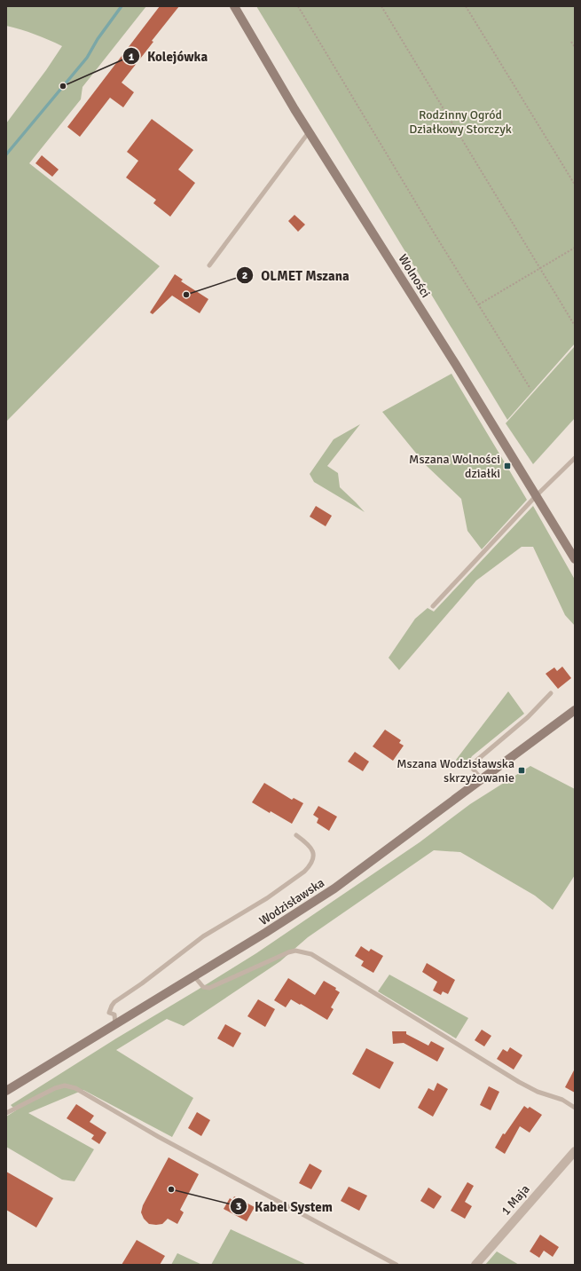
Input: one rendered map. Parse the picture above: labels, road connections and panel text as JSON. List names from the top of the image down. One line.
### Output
{"streets":{"main road":["Wolności","Wodzisławska"],"street":["1 Maja"]},"parks":["Rodzinny Ogród Działkowy Storczyk"],"places":{"other":["Kolejówka","OLMET Mszana","Kabel System"],"transit":["Mszana Wolności działki","Mszana Wodzisławska skrzyżowanie"]}}
